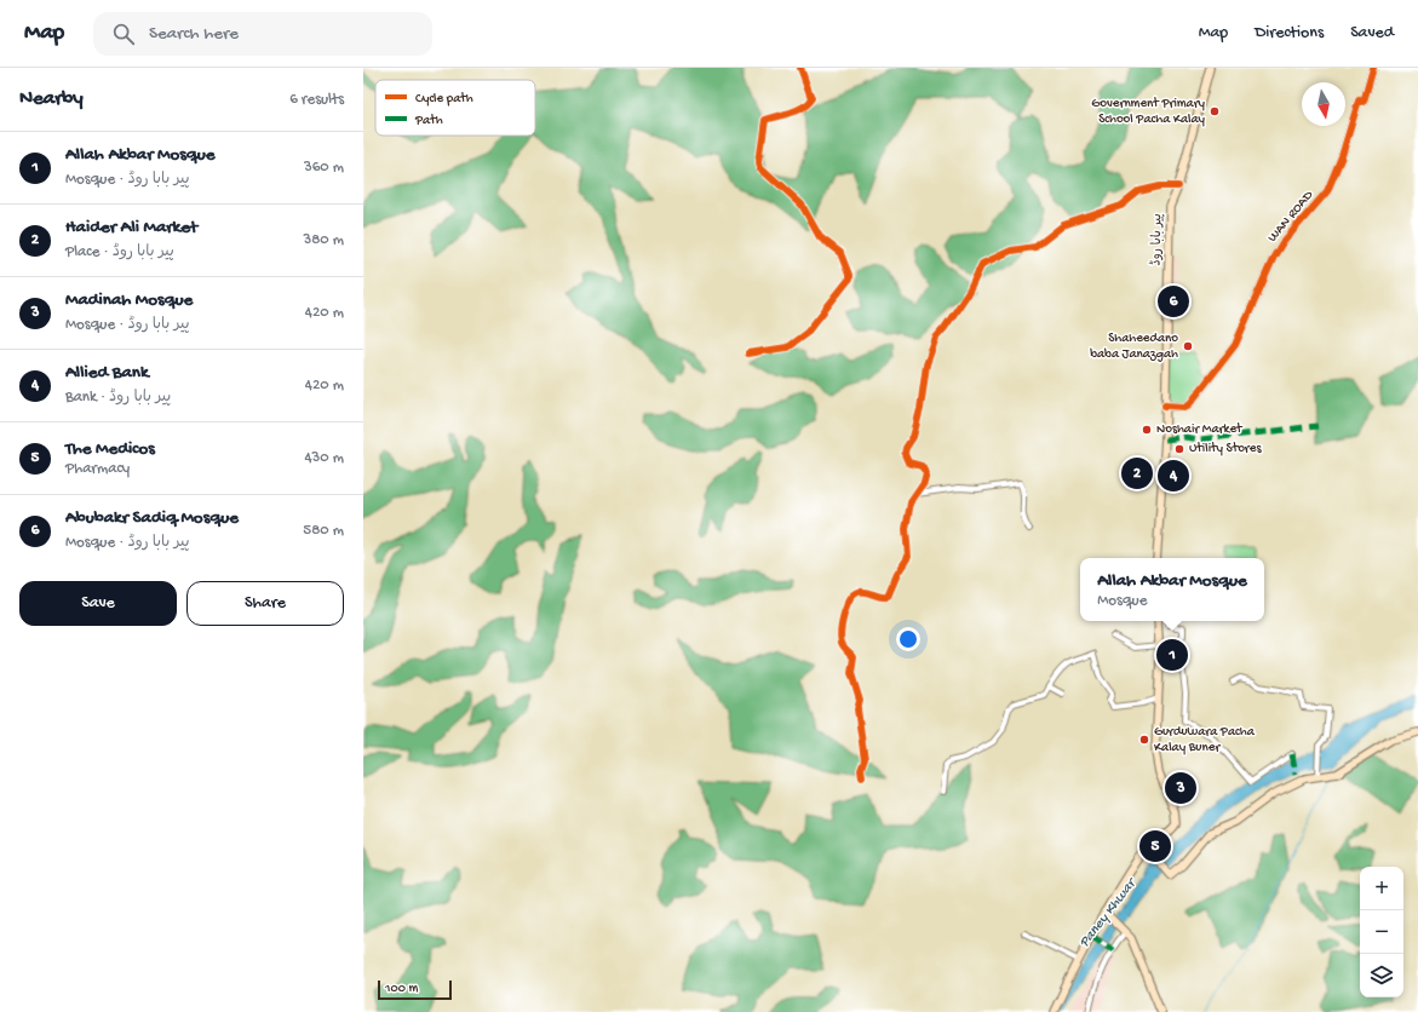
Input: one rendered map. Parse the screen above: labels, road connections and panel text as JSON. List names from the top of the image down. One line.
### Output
{"streets":{"main road":["WAN ROAD","پیر بابا روڈ"]},"crossings":[["WAN ROAD","پیر بابا روڈ"]],"water":["Paney Khwar"],"places":["Government Primary School Pacha Kalay","Shaheedano baba Janazgah","Noshair Market","Utility Stores","Gurduwara Pacha Kalay Buner"],"legend":["Cycle path","Path"],"scale_bar":"100 m","north":"bottom","page":{"header":"Map","search":"Search here","nav":["Map","Directions","Saved"],"heading":["Nearby","6 results"],"list":[{"mark":"1","name":"Allah Akbar Mosque","note":"Mosque · پیر بابا روڈ","value":"360 m"},{"mark":"2","name":"Haider Ali Market","note":"Place · پیر بابا روڈ","value":"380 m"},{"mark":"3","name":"Madinah Mosque","note":"Mosque · پیر بابا روڈ","value":"420 m"},{"mark":"4","name":"Allied Bank","note":"Bank · پیر بابا روڈ","value":"420 m"},{"mark":"5","name":"The Medicos","note":"Pharmacy","value":"430 m"},{"mark":"6","name":"Abubakr Sadiq Mosque","note":"Mosque · پیر بابا روڈ","value":"580 m"}],"pins":["6","2","4","1","3","5"],"popup":["Allah Akbar Mosque","Mosque"],"buttons":["Save","Share"],"map_buttons":["+","−"],"scale":"100 m"}}
